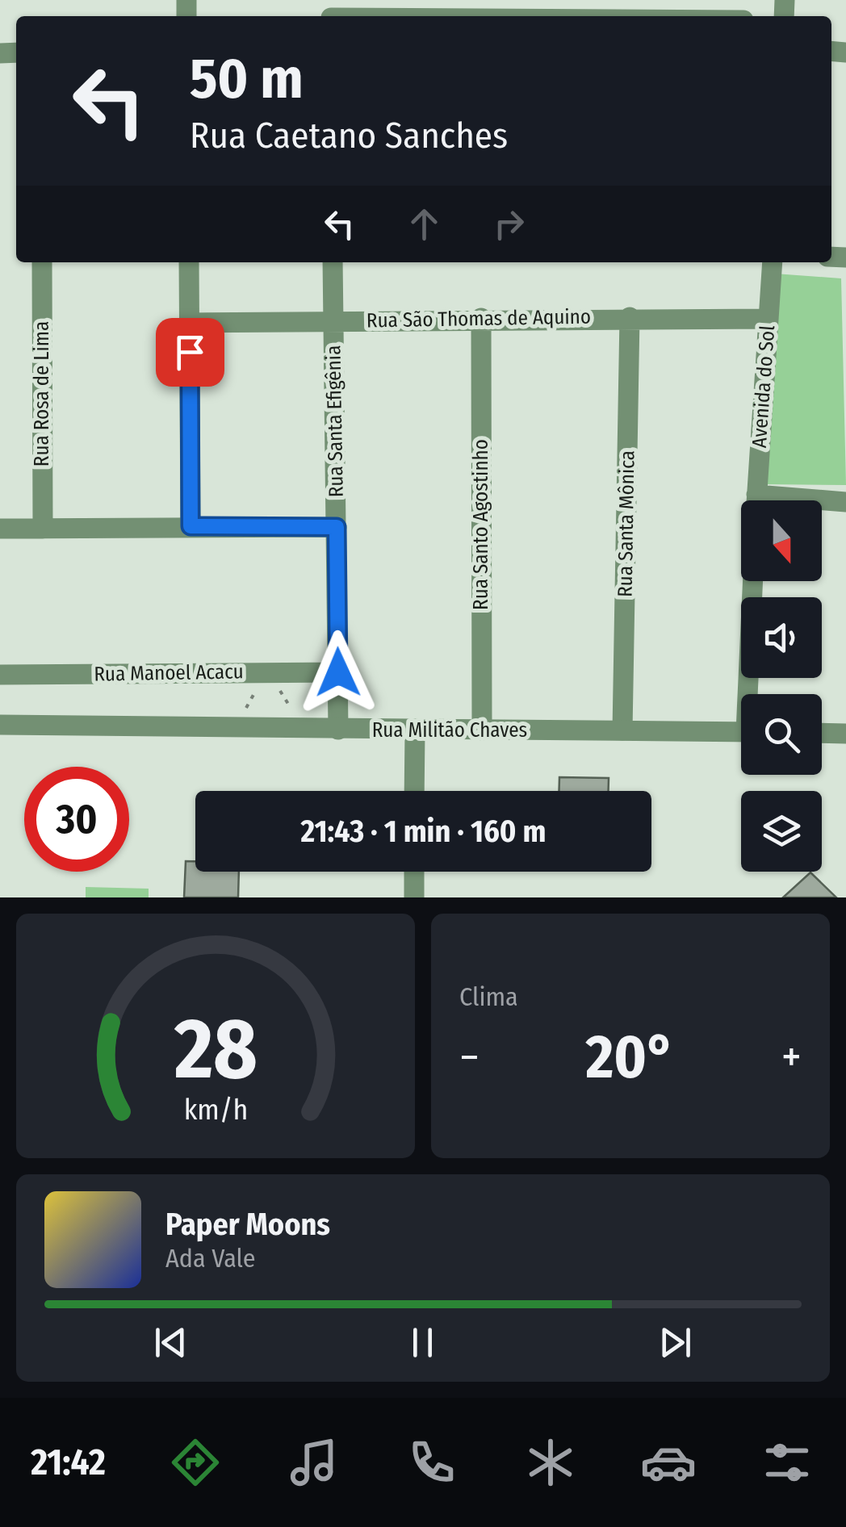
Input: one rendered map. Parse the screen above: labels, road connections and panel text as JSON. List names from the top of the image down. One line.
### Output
{"streets":{"street":["Rua São Thomas de Aquino","Avenida do Sol","Rua Rosa de Lima","Rua Santa Efigênia","Rua Santa Mônica","Rua Santo Agostinho","Rua Manoel Acacu","Rua Militão Chaves"]},"crossings":[["Rua São Thomas de Aquino","Avenida do Sol"],["Rua São Thomas de Aquino","Rua Santa Efigênia"],["Rua São Thomas de Aquino","Rua Santa Mônica"],["Rua São Thomas de Aquino","Rua Santo Agostinho"],["Rua Santa Efigênia","Rua Manoel Acacu"],["Rua Santa Efigênia","Rua Militão Chaves"],["Rua Santa Mônica","Rua Militão Chaves"],["Rua Santo Agostinho","Rua Militão Chaves"]],"north":"bottom","page":{"turn":["50 m","Rua Caetano Sanches"],"limit":"30","trip":"21:43 · 1 min · 160 m","tile":"Clima","heat":["−","20°","+"],"song":["Paper Moons","Ada Vale"],"tabs":"21:42","gauge":["28","km/h"]}}
